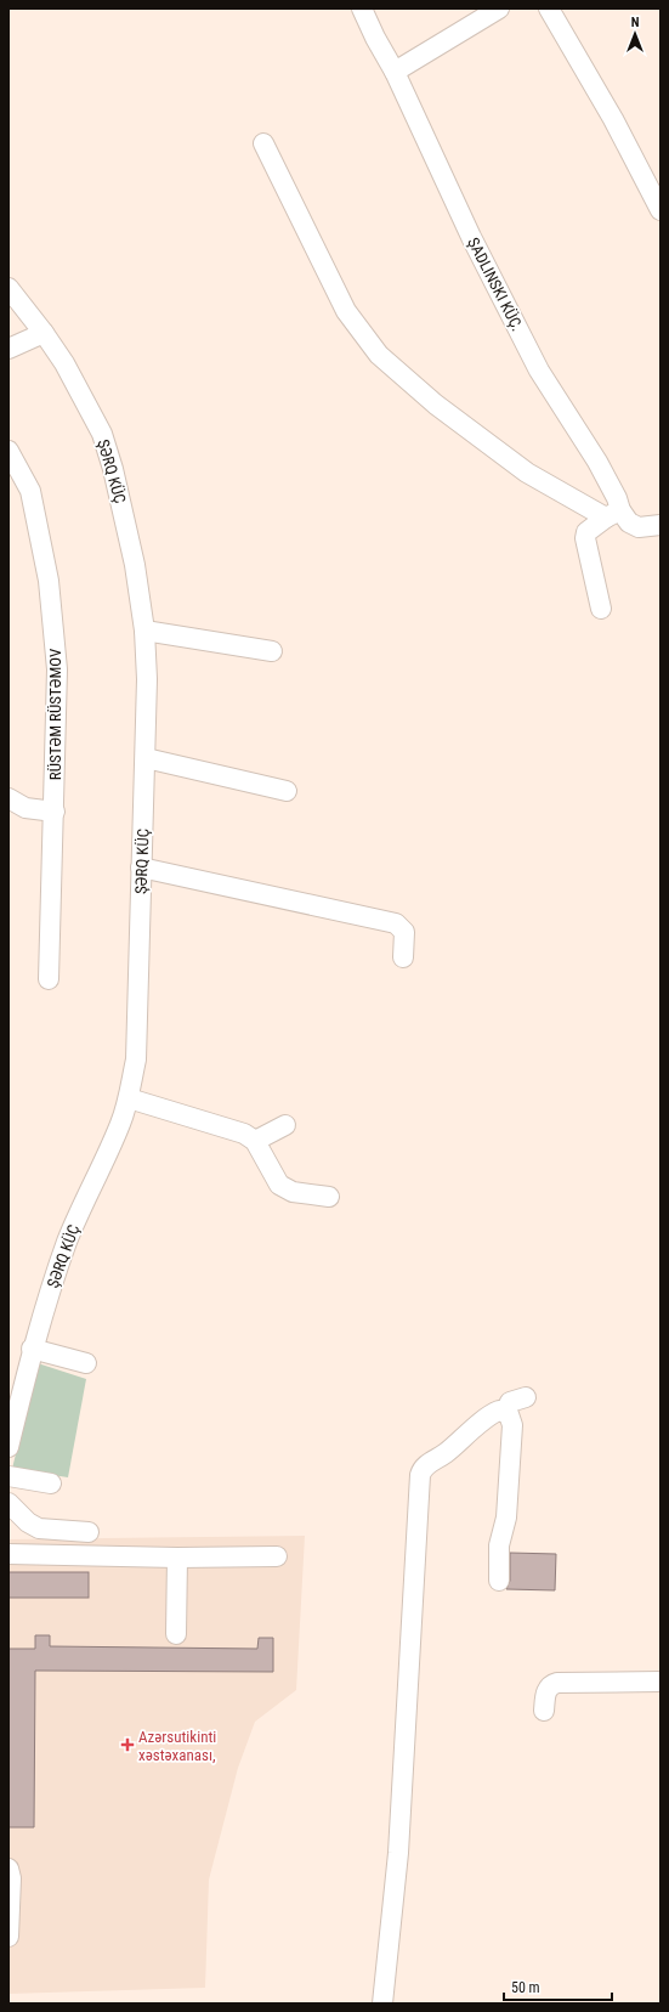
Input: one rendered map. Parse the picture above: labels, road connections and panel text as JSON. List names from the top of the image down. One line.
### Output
{"streets":{"street":["ŞADLINSKI KÜÇ.","ŞƏRQ KÜÇ","RÜSTƏM RÜSTƏMOV"]},"places":{"health":["Azərsutikinti xəstəxanası,"]},"scale_bar":"50 m","north":"top"}
